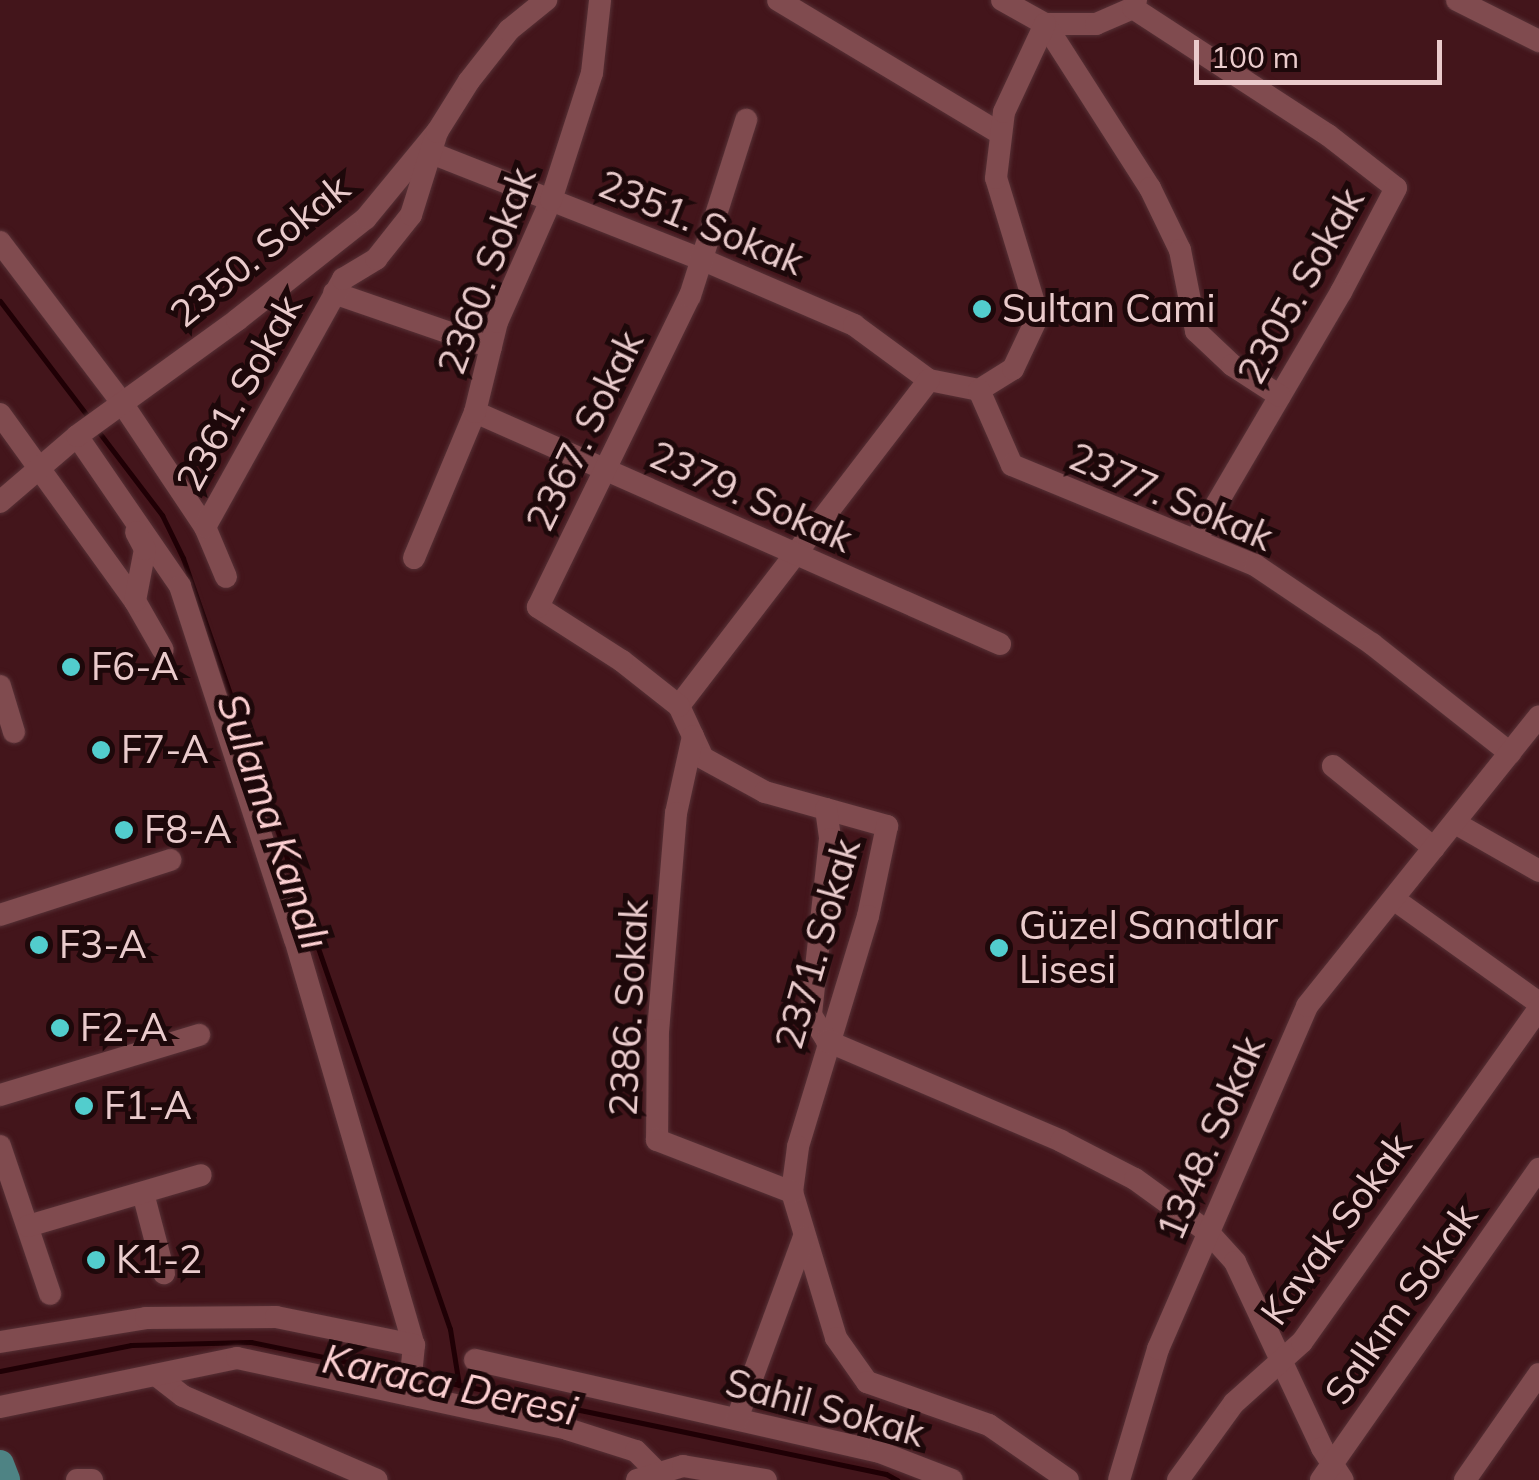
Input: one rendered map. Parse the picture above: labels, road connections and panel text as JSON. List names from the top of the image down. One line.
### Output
{"streets":{"street":["2351. Sokak","2350. Sokak","2360. Sokak","2305. Sokak","2361. Sokak","2367. Sokak","2379. Sokak","2377. Sokak","2371. Sokak","2386. Sokak","1348. Sokak","Kavak Sokak","Salkım Sokak","Sahil Sokak"]},"crossings":[["2351. Sokak","2350. Sokak"],["2351. Sokak","2360. Sokak"],["2351. Sokak","2367. Sokak"],["2360. Sokak","2379. Sokak"],["2305. Sokak","2377. Sokak"],["2367. Sokak","2379. Sokak"],["2367. Sokak","2371. Sokak"],["2377. Sokak","1348. Sokak"],["2371. Sokak","2386. Sokak"]],"water":["Sulama Kanalı","Karaca Deresi"],"places":["Sultan Cami","F6-A","F7-A","F8-A","F3-A","Güzel Sanatlar Lisesi","F2-A","F1-A","K1-2"],"scale_bar":"100 m"}
